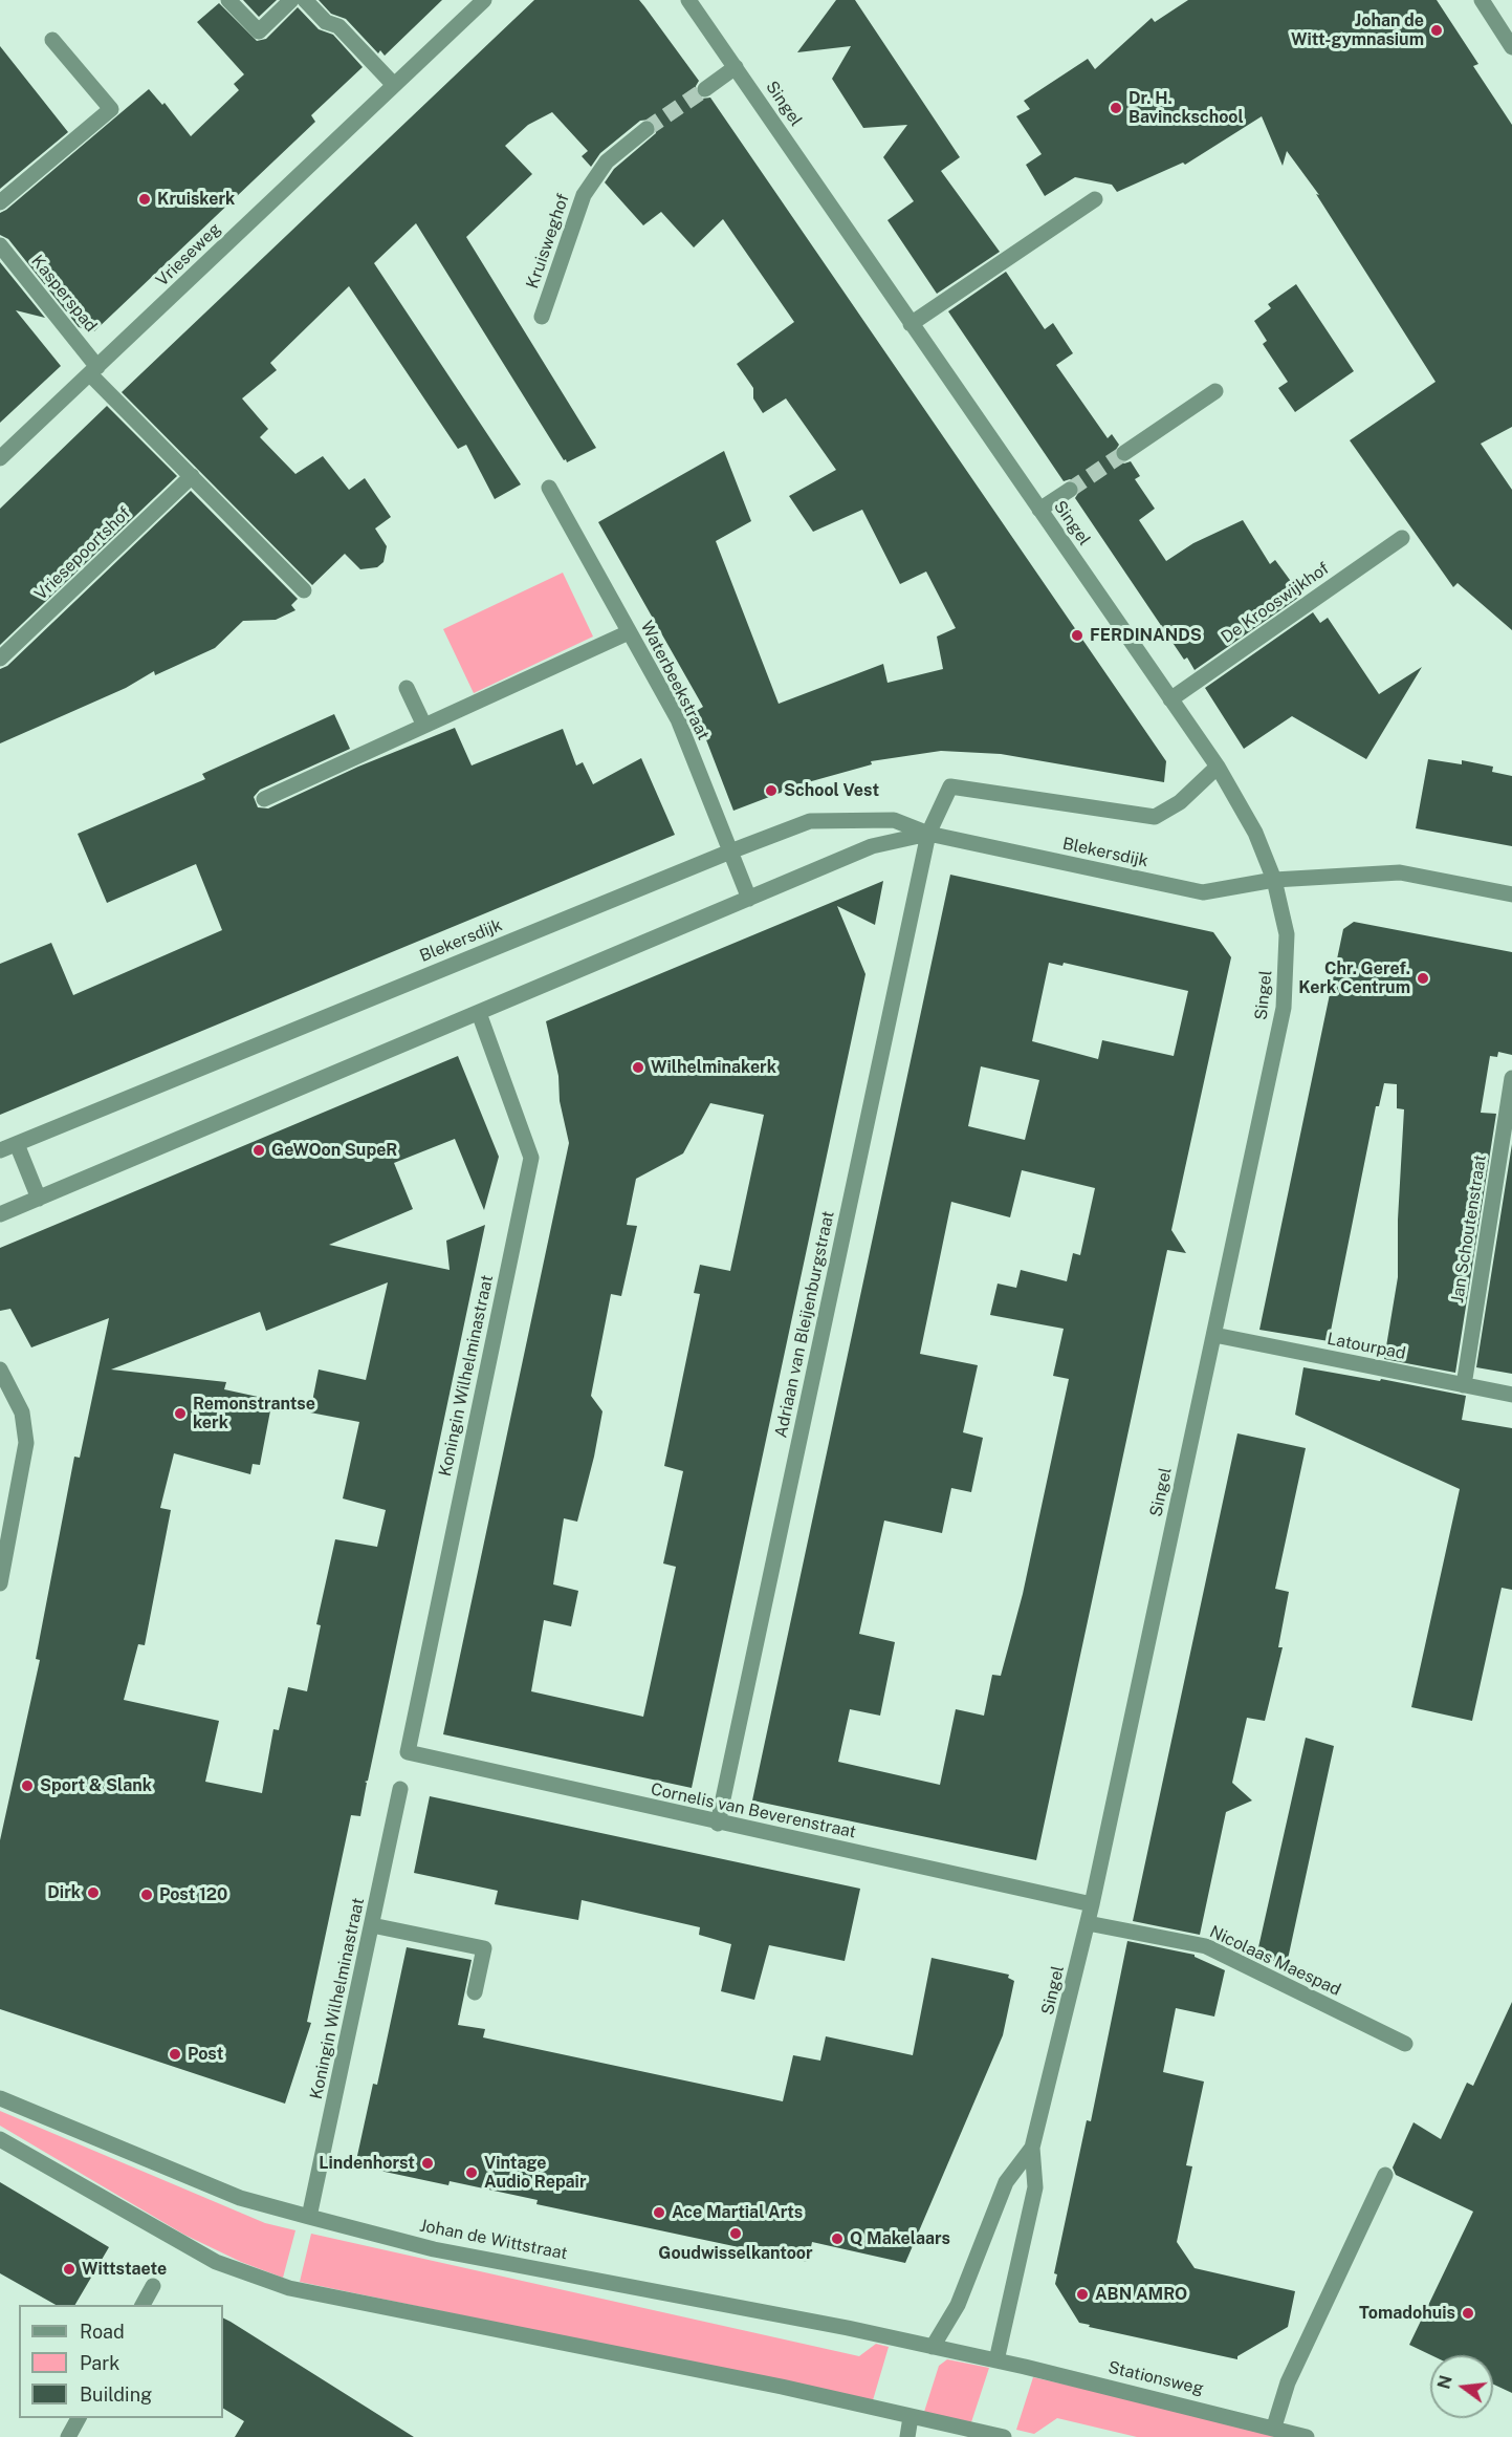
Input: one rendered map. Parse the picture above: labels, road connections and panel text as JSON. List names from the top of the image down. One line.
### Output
{"streets":{"street":["Singel","Kruisweghof","Vrieseweg","Kasperspad","Vriesepoortshof","De Krooswijkhof","Waterbeekstraat","Blekersdijk","Jan Schoutenstraat","Adriaan van Bleijenburgstraat","Latourpad","Koningin Wilhelminastraat","Cornelis van Beverenstraat","Nicolaas Maespad","Johan de Wittstraat","Stationsweg"]},"crossings":[["Singel","De Krooswijkhof"],["Singel","Blekersdijk"],["Singel","Latourpad"],["Singel","Cornelis van Beverenstraat"],["Singel","Nicolaas Maespad"],["Singel","Johan de Wittstraat"],["Singel","Stationsweg"],["Vrieseweg","Kasperspad"],["Waterbeekstraat","Blekersdijk"],["Blekersdijk","Adriaan van Bleijenburgstraat"],["Blekersdijk","Koningin Wilhelminastraat"],["Jan Schoutenstraat","Latourpad"],["Adriaan van Bleijenburgstraat","Cornelis van Beverenstraat"],["Koningin Wilhelminastraat","Cornelis van Beverenstraat"],["Koningin Wilhelminastraat","Johan de Wittstraat"],["Johan de Wittstraat","Stationsweg"]],"places":["Johan de Witt-gymnasium","Dr. H. Bavinckschool","Kruiskerk","FERDINANDS","School Vest","Chr. Geref. Kerk Centrum","Wilhelminakerk","GeWOon SupeR","Remonstrantse kerk","Sport & Slank","Dirk","Post 120","Post","Lindenhorst","Vintage Audio Repair","Ace Martial Arts","Goudwisselkantoor","Q Makelaars","Wittstaete","ABN AMRO","Tomadohuis"],"legend":["Road","Park","Building"],"north":"left"}
